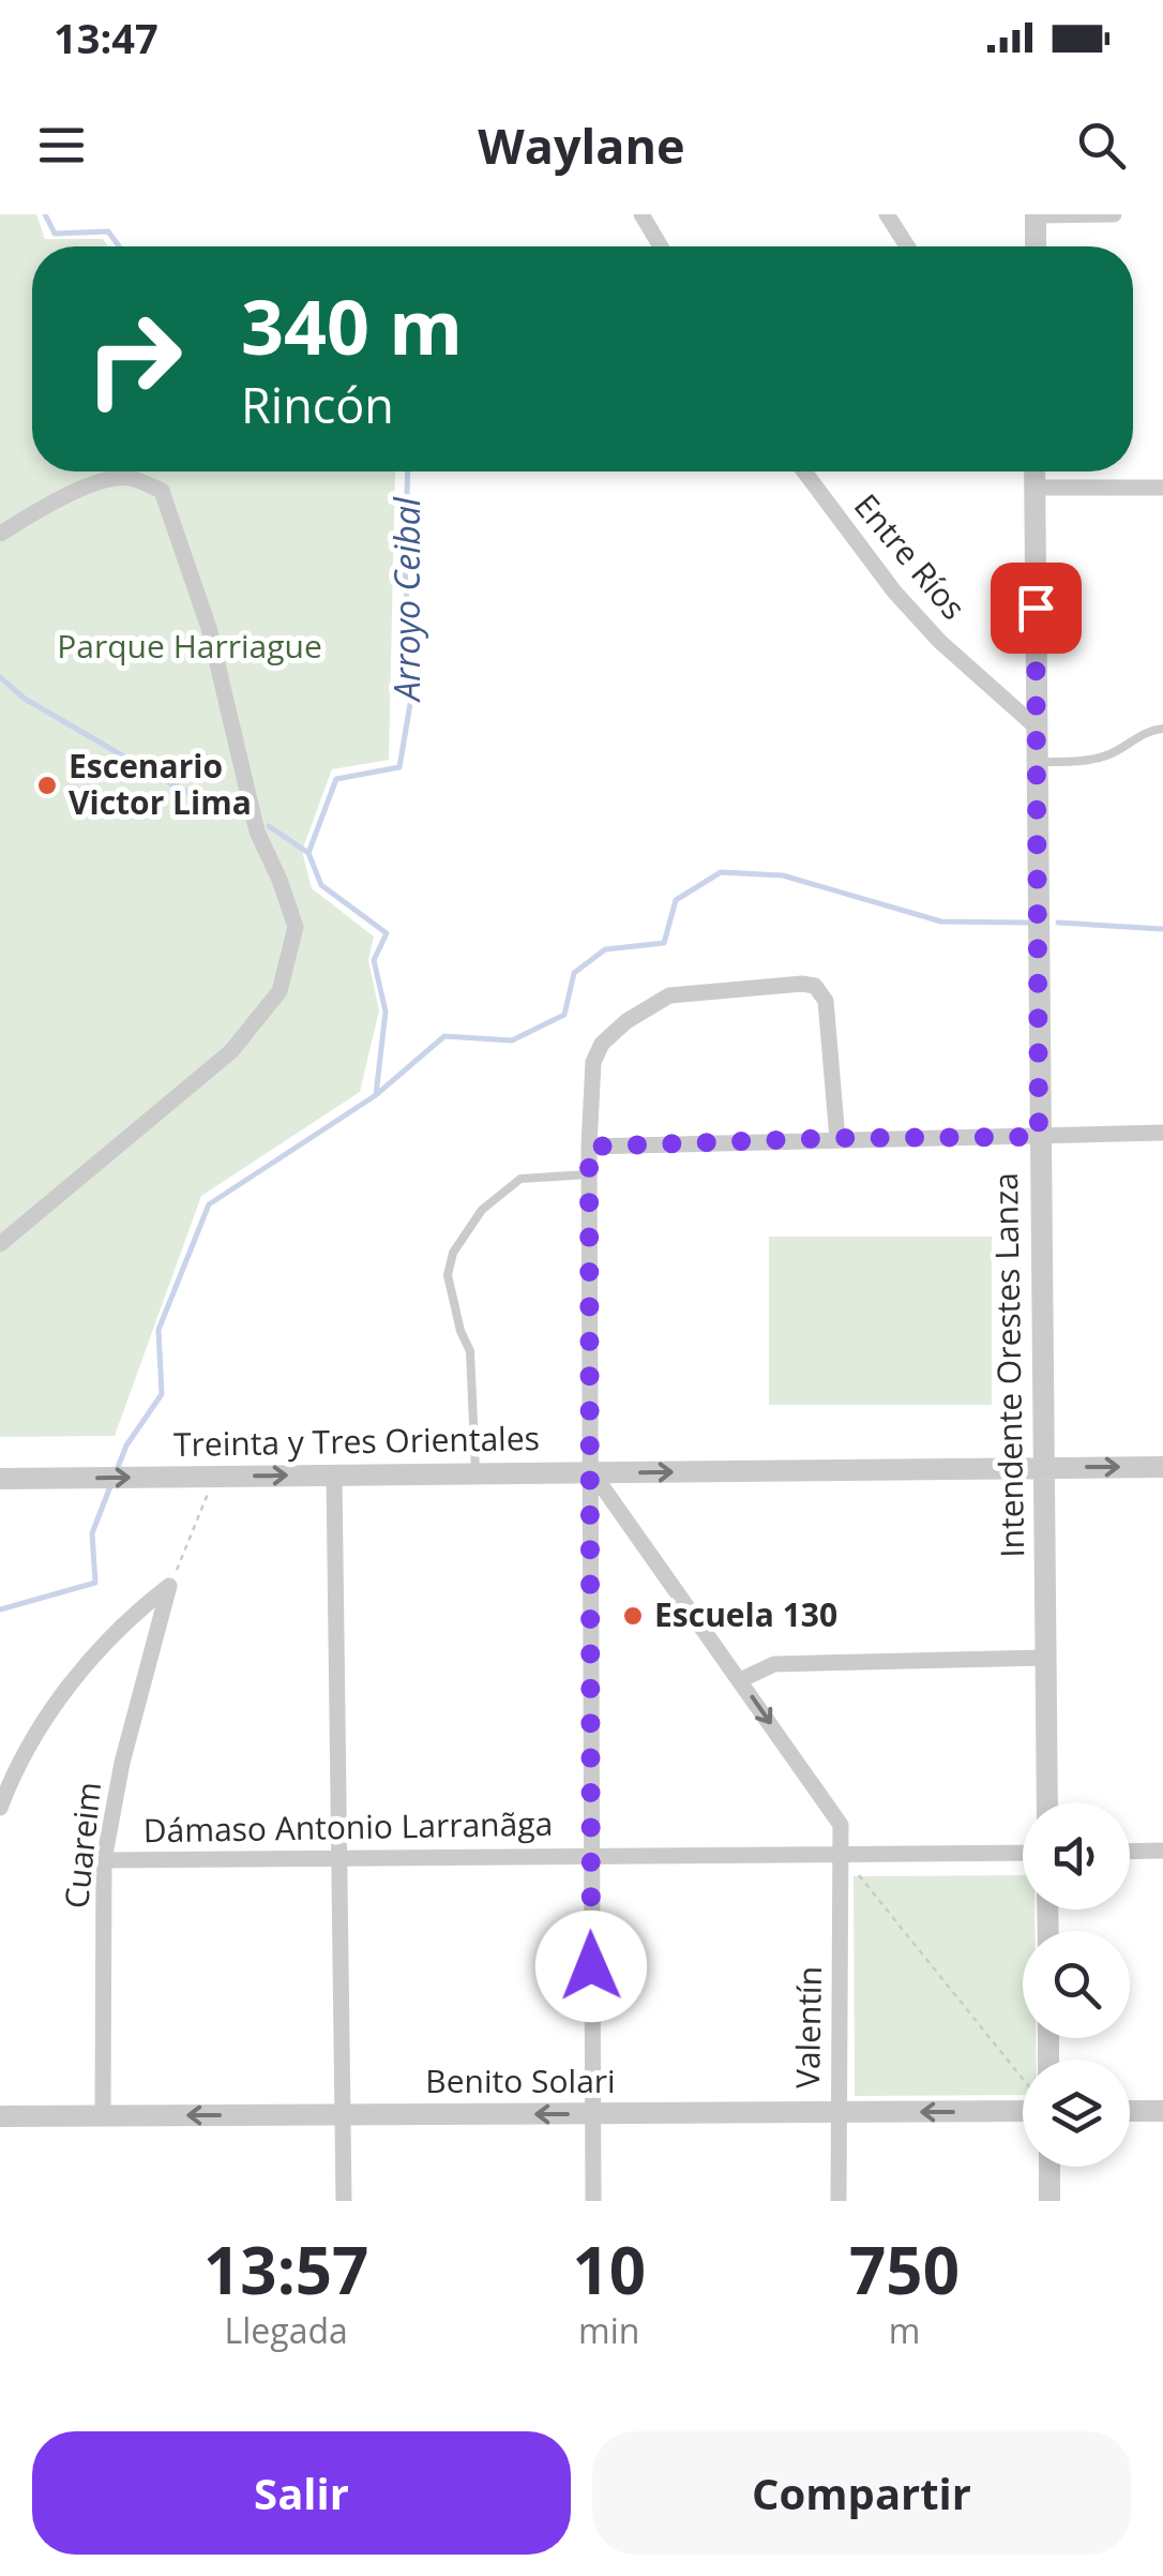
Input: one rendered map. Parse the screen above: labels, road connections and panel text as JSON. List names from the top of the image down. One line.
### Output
{"streets":{"street":["Entre Ríos","Intendente Orestes Lanza","Treinta y Tres Orientales","Dámaso Antonio Larranãga","Cuareim","Valentín","Benito Solari"]},"crossings":[["Entre Ríos","Intendente Orestes Lanza"],["Intendente Orestes Lanza","Treinta y Tres Orientales"],["Treinta y Tres Orientales","Valentín"],["Dámaso Antonio Larranãga","Cuareim"],["Dámaso Antonio Larranãga","Valentín"],["Cuareim","Benito Solari"],["Valentín","Benito Solari"]],"one_way":["Treinta y Tres Orientales","Benito Solari"],"water":["Arroyo Ceibal"],"parks":["Parque Harriague"],"places":["Escenario Victor Lima","Escuela 130"],"page":{"status":"13:47","header":"Waylane","turn":["340 m","Rincón"],"eta":["13:57","Llegada","10","min","750","m"],"buttons":["Salir","Compartir"]}}
